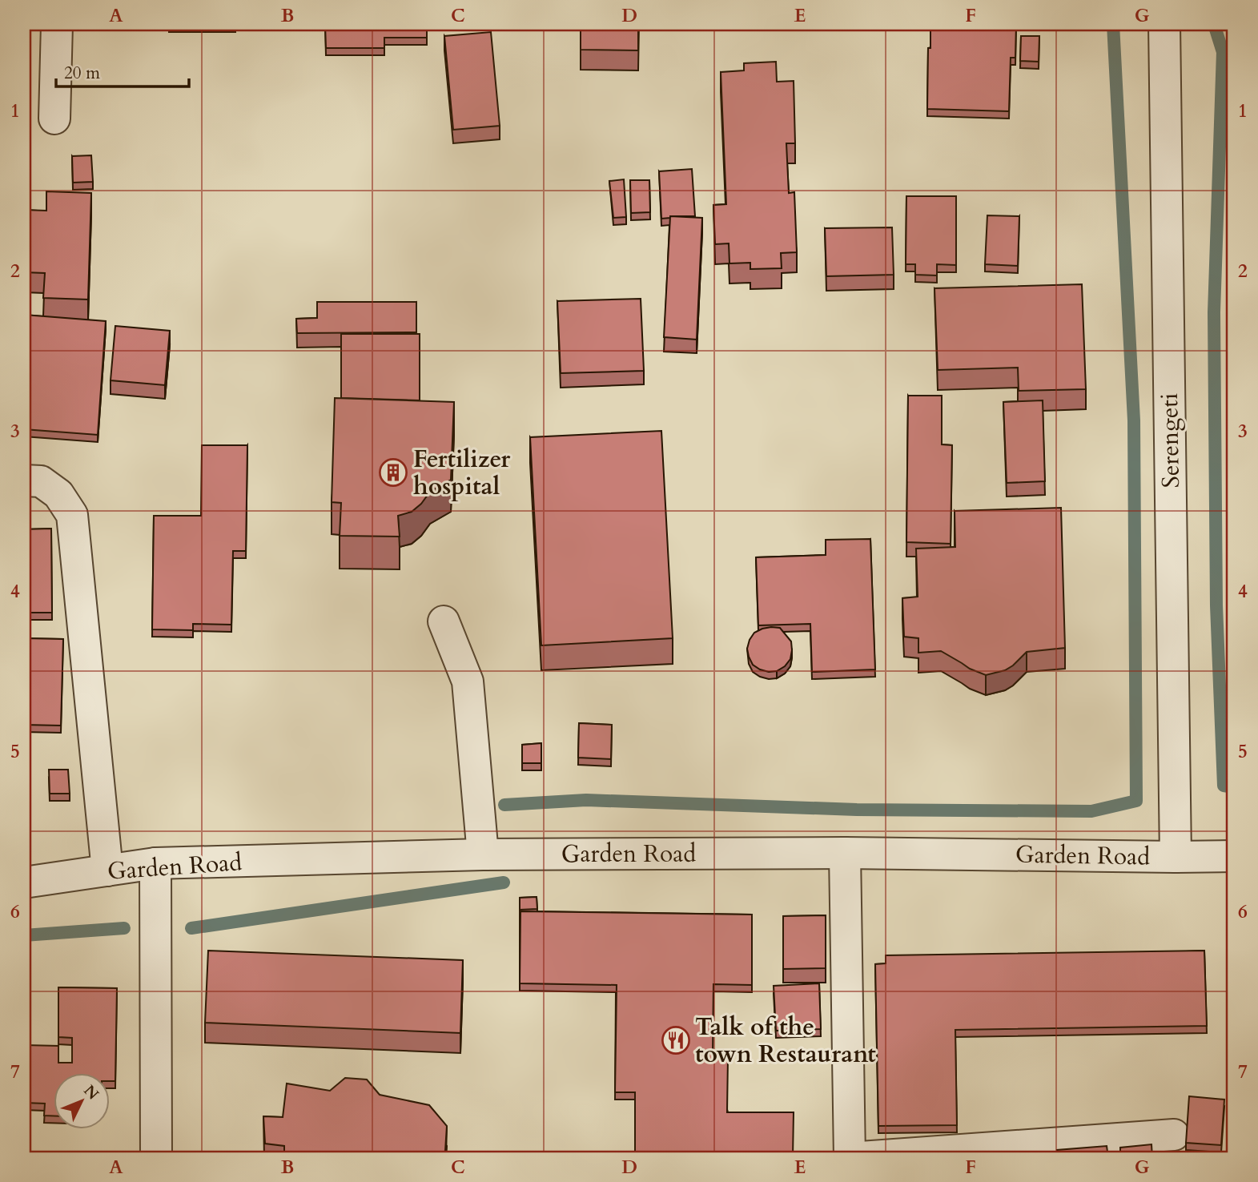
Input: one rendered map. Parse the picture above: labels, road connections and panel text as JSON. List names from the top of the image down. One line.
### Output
{"streets":{"street":["Serengeti","Garden Road"]},"crossings":[["Serengeti","Garden Road"]],"places":{"building":["Fertilizer hospital"],"restaurant":["Talk of the town Restaurant"]},"scale_bar":"20 m","north":"top right","grid":{"columns":["A","B","C","D","E","F","G"],"rows":["1","2","3","4","5","6","7"]}}
